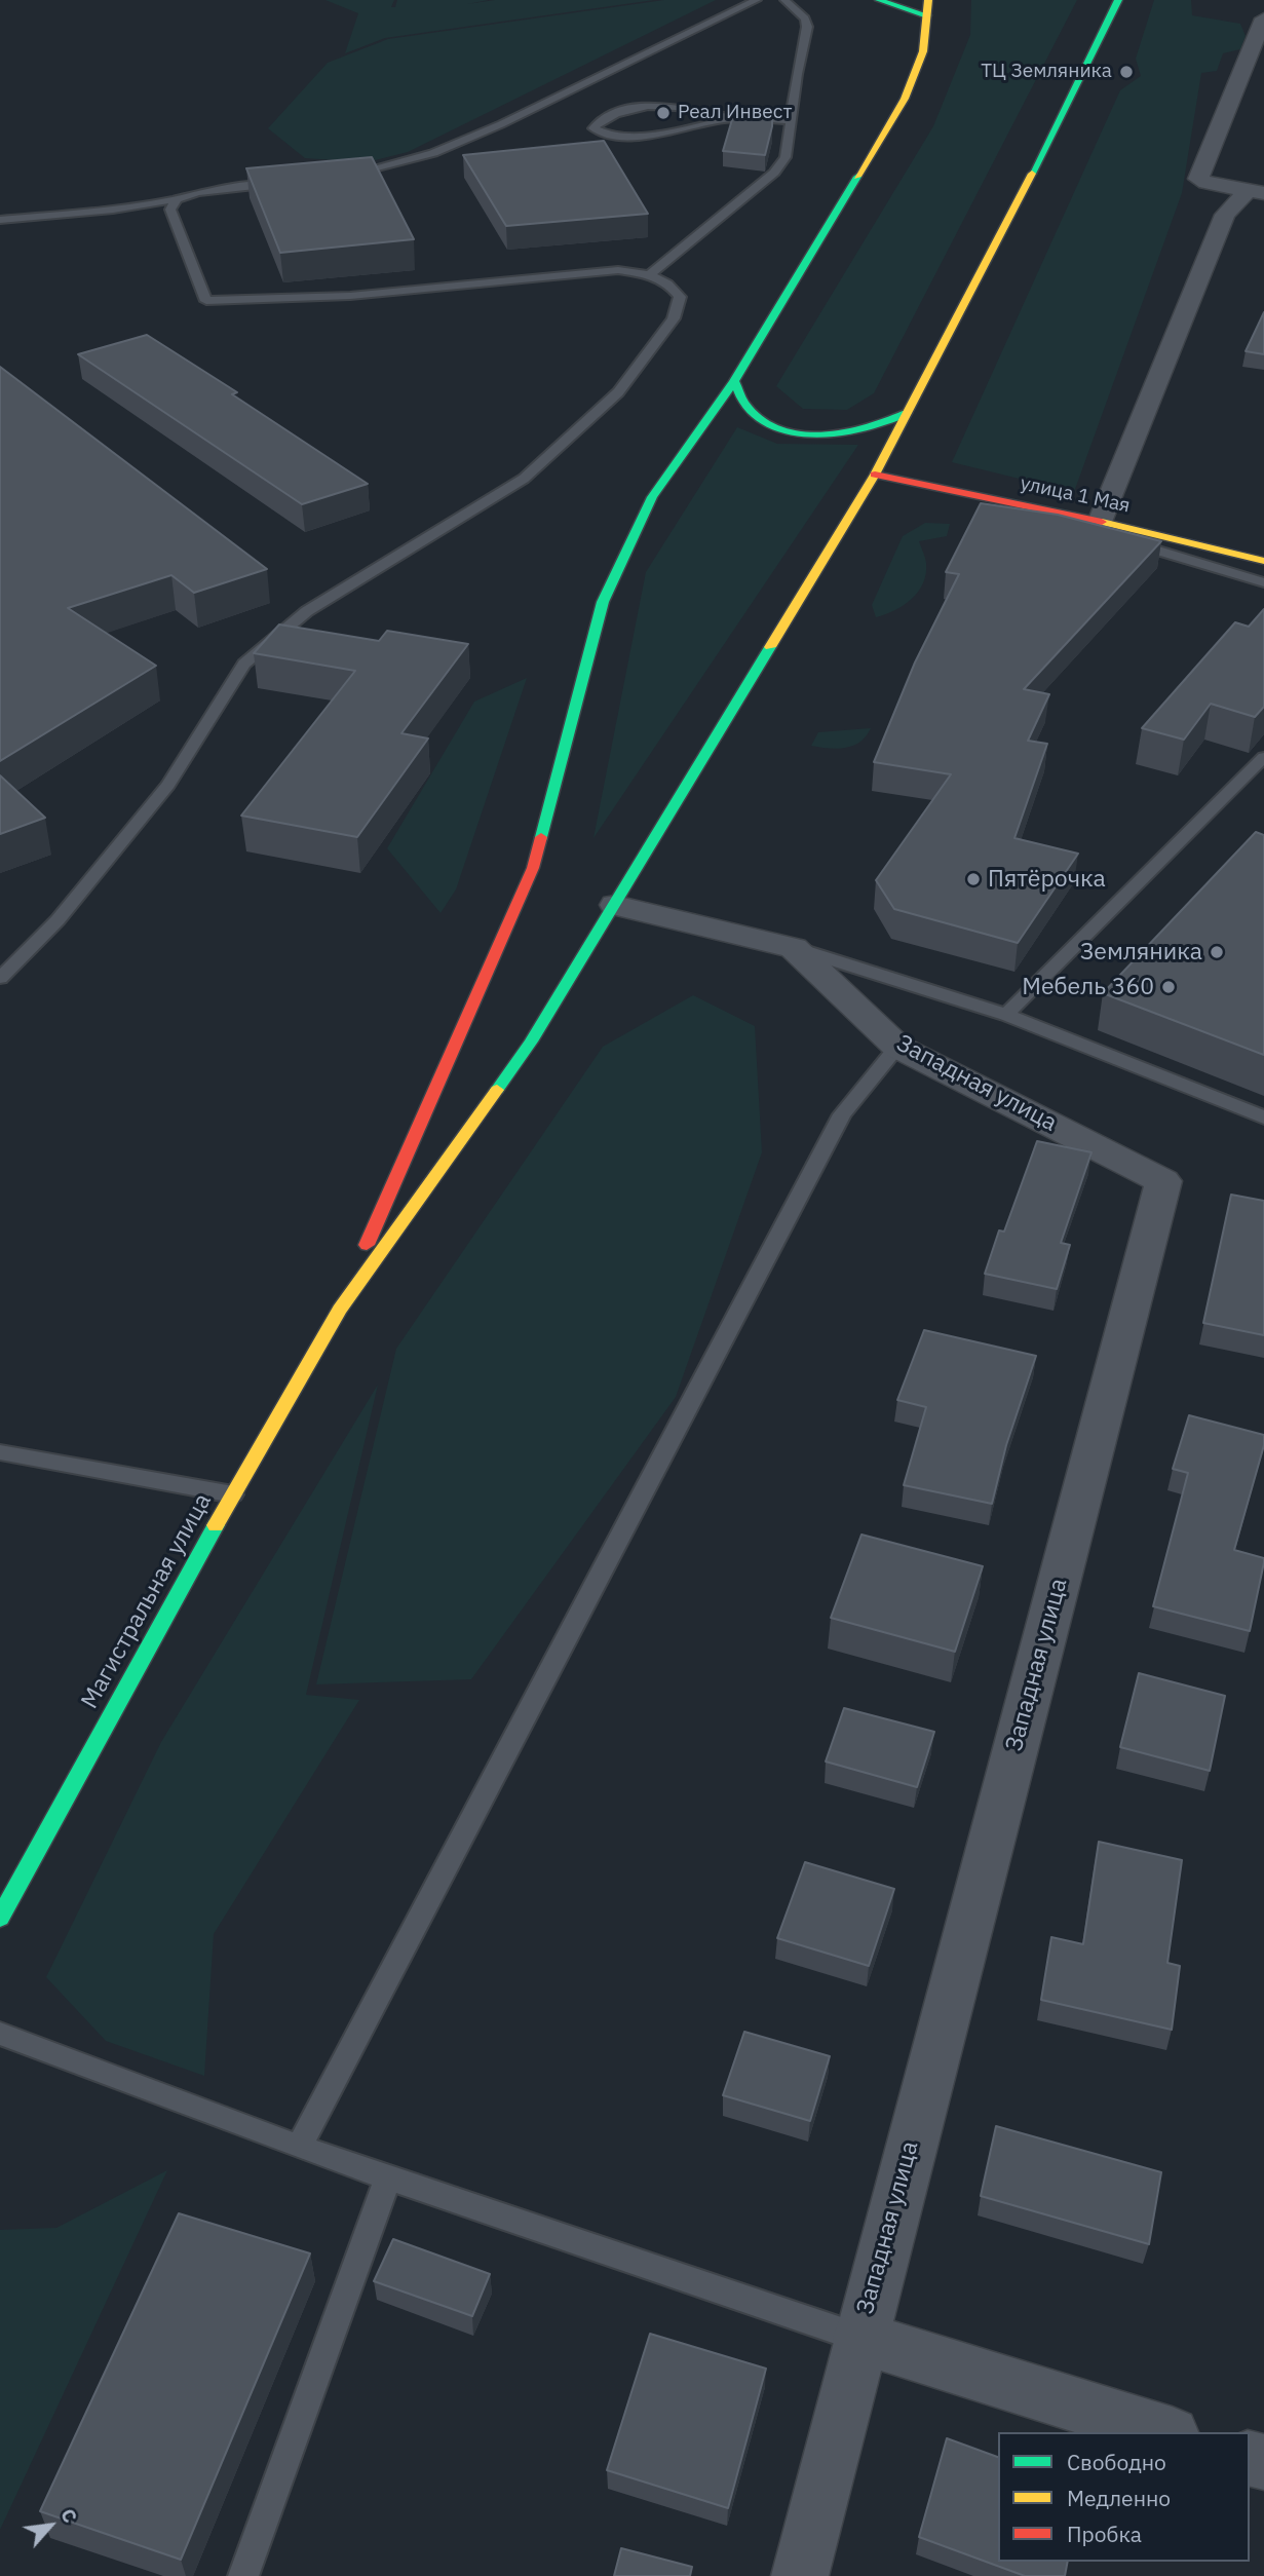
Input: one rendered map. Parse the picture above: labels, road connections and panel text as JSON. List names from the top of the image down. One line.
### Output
{"streets":{"main road":["улица 1 Мая","Магистральная улица"],"street":["Западная улица"]},"places":["ТЦ Земляника","Реал Инвест","Пятёрочка","Земляника","Мебель 360"],"legend":["Свободно","Медленно","Пробка"],"north":"top right"}
